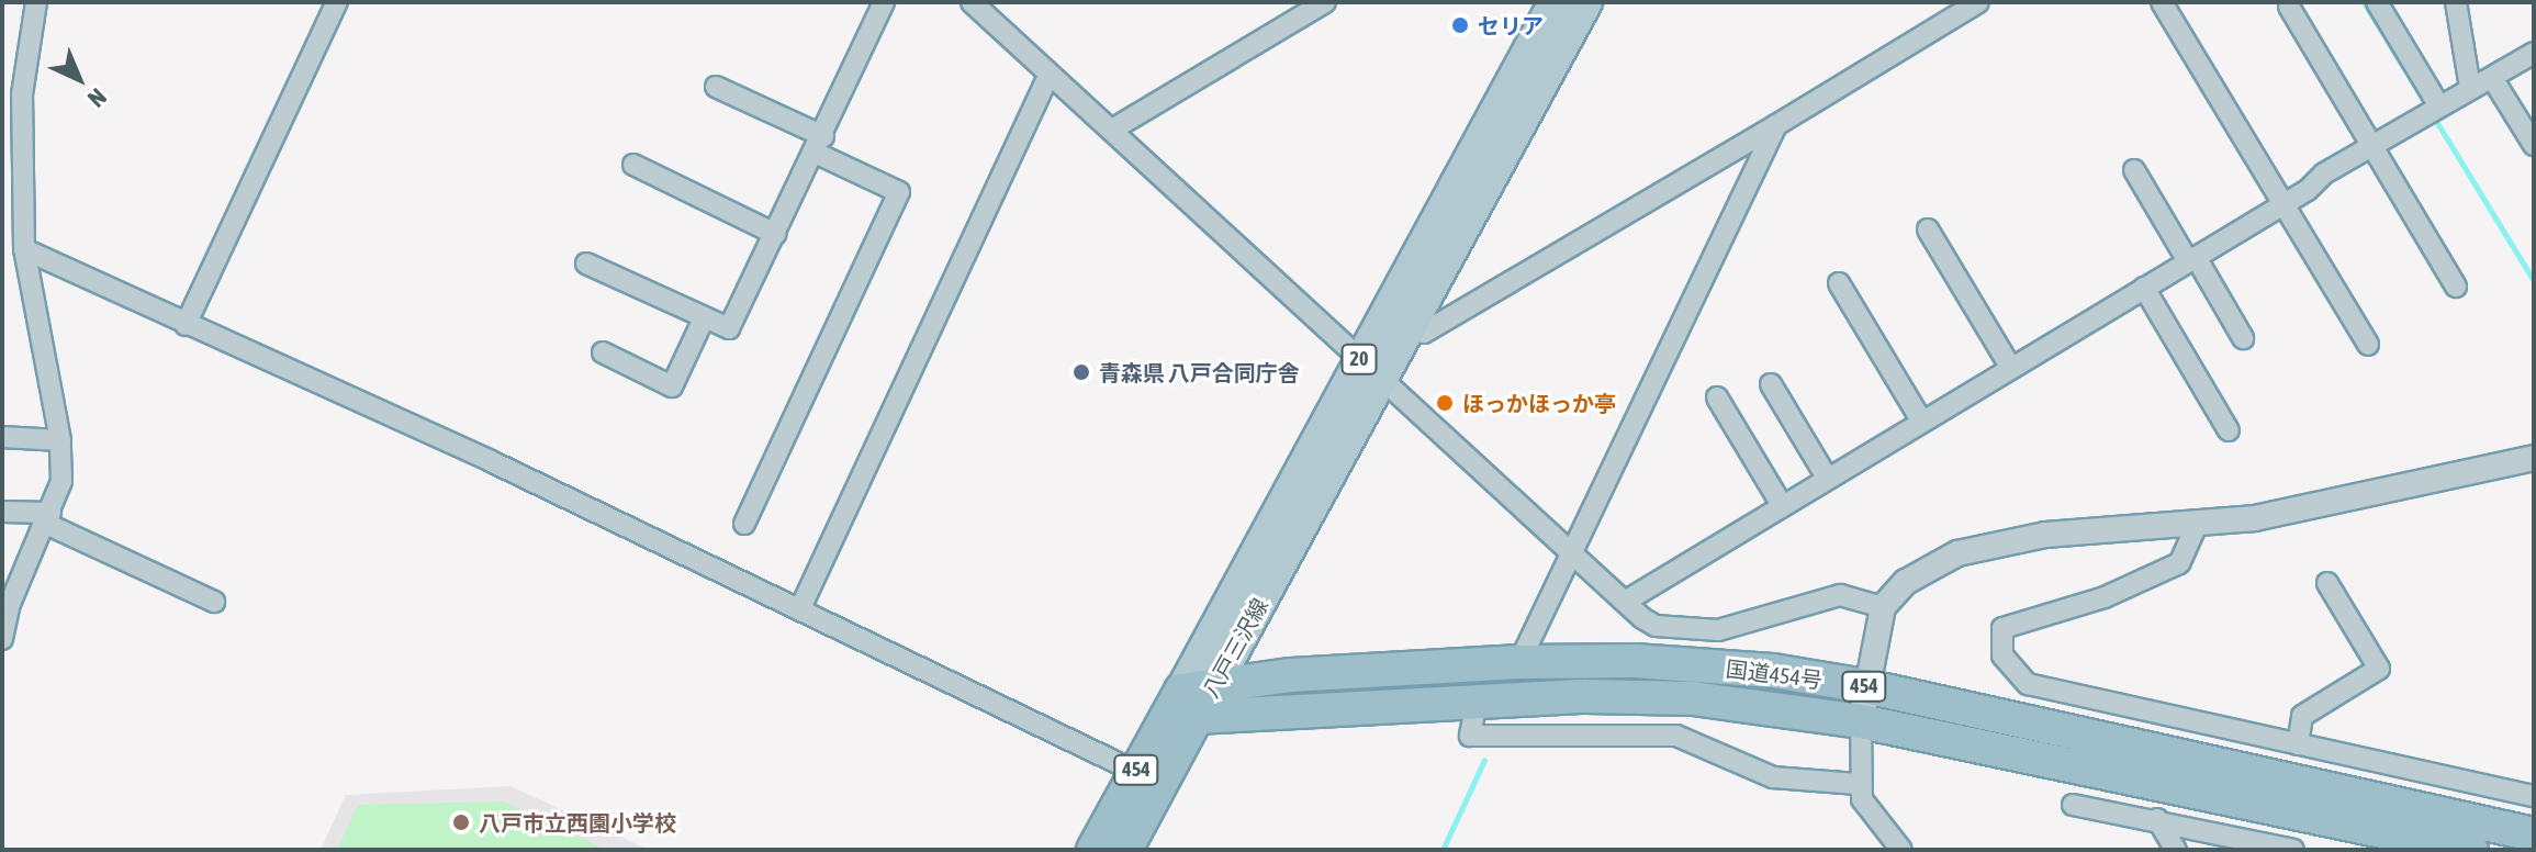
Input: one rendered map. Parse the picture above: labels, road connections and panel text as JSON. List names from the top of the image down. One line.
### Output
{"streets":{"highway":["国道454号","454"],"main road":["20","八戸三沢線"]},"crossings":[["八戸三沢線","国道454号"],["八戸三沢線","454"],["国道454号","454"]],"places":["セリア","青森県 八戸合同庁舎","ほっかほっか亭","八戸市立西園小学校"],"north":"bottom right"}
